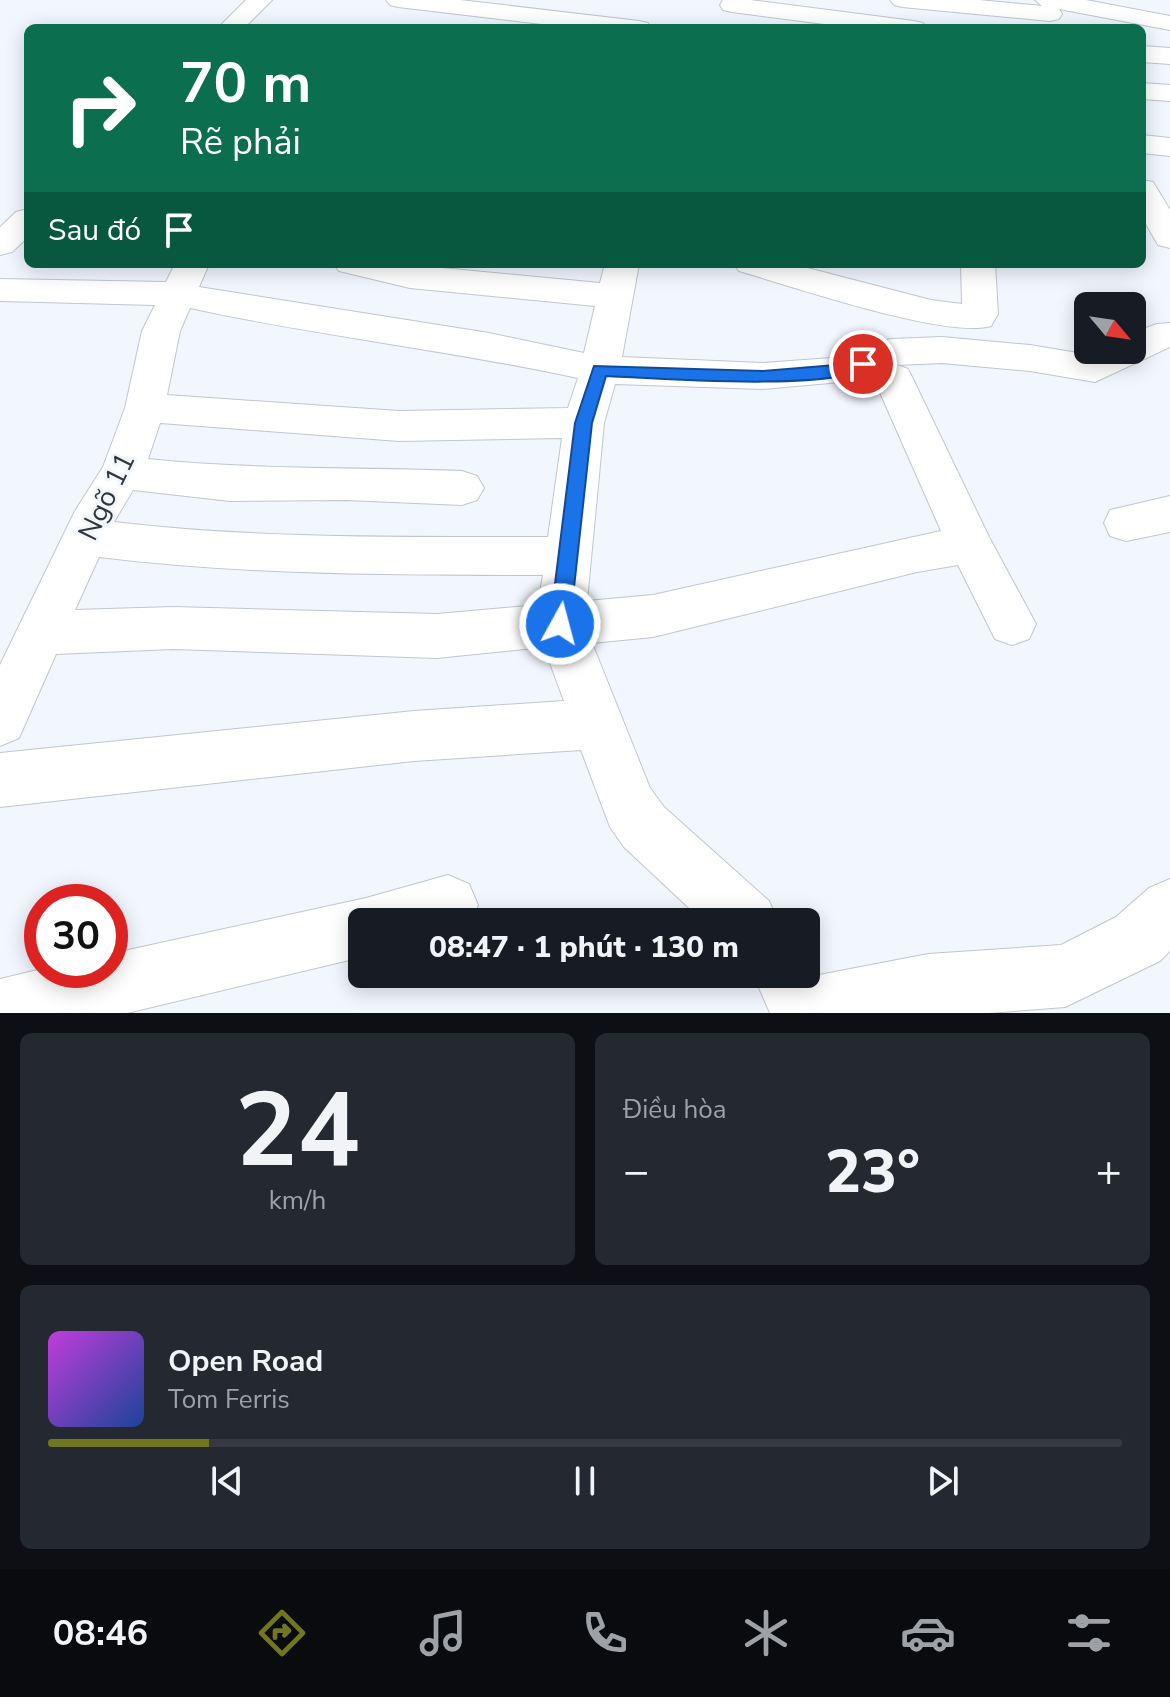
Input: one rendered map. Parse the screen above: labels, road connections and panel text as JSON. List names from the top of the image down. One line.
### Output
{"streets":{"street":["Ngõ 11"]},"north":"bottom right","page":{"turn":["70 m","Rẽ phải"],"then":"Sau đó","limit":"30","trip":"08:47 · 1 phút · 130 m","tile":[["24","km/h"],"Điều hòa"],"heat":["−","23°","+"],"song":["Open Road","Tom Ferris"],"tabs":"08:46"}}
